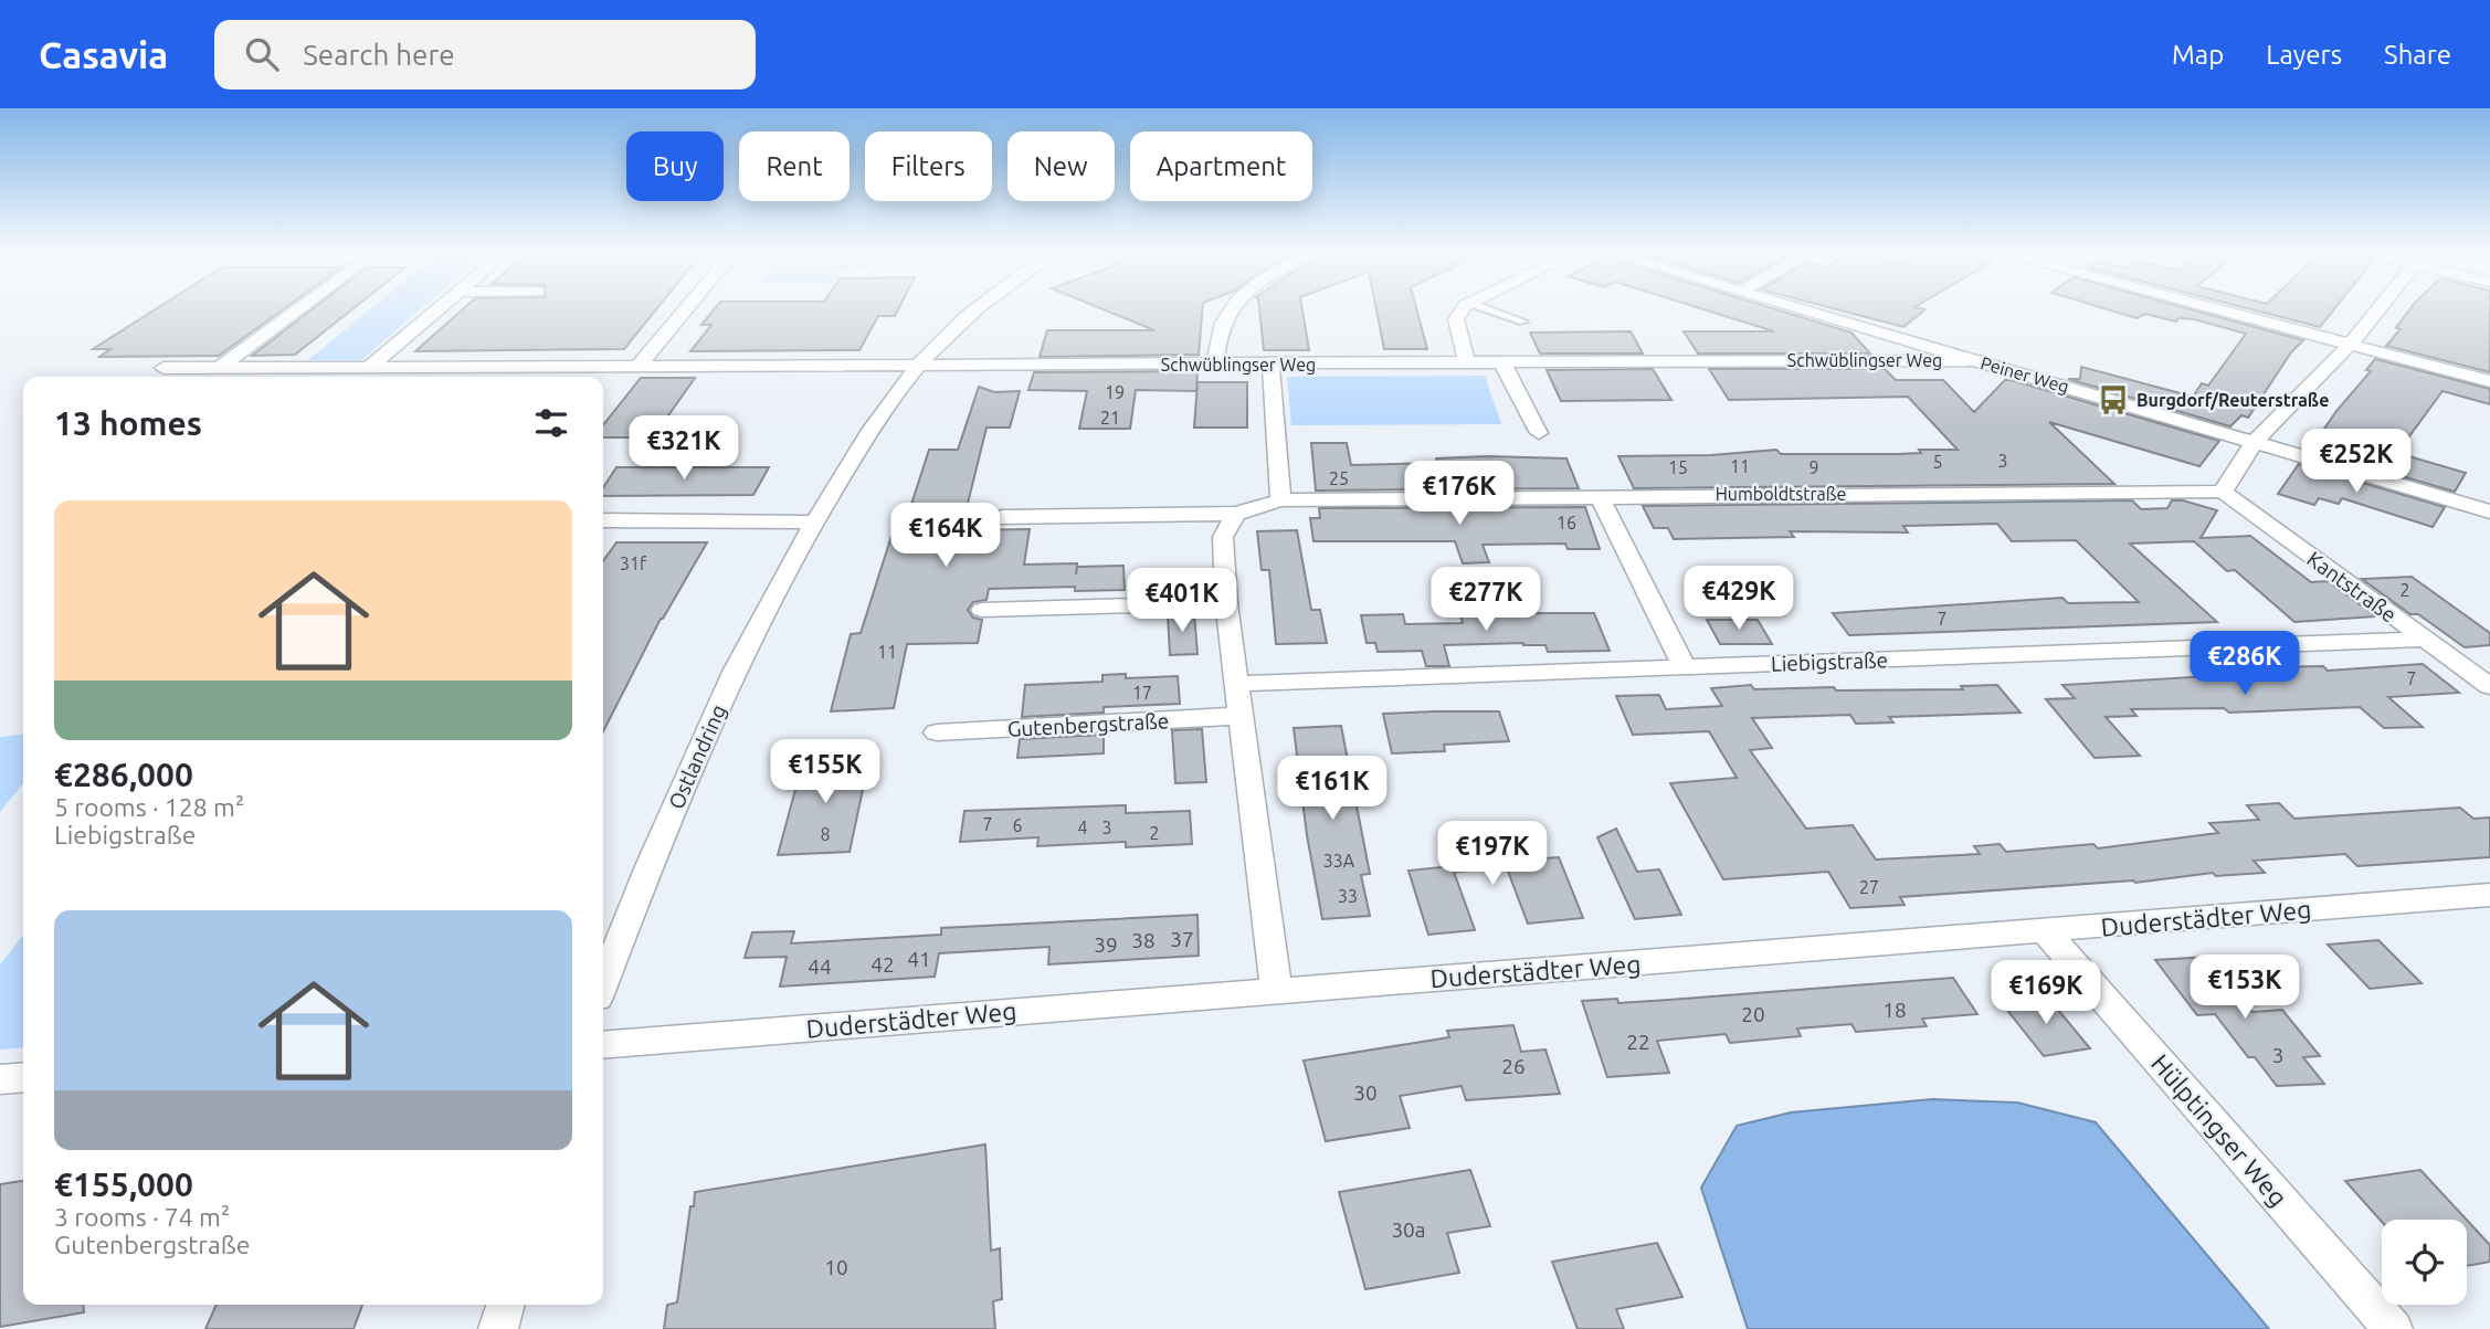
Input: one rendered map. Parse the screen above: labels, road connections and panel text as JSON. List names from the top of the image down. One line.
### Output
{"streets":{"street":["Schwüblingser Weg","Peiner Weg","Humboldtstraße","Kantstraße","Liebigstraße","Gutenbergstraße","Ostlandring","Duderstädter Weg","Hülptingser Weg"]},"crossings":[["Schwüblingser Weg","Peiner Weg"],["Schwüblingser Weg","Ostlandring"],["Humboldtstraße","Kantstraße"],["Kantstraße","Liebigstraße"],["Duderstädter Weg","Hülptingser Weg"]],"places":{"bus stop":["Burgdorf/Reuterstraße"]},"house_numbers":["19","21","3","5","11","15","9","25","16","31f","2","7","11","7","17","7","6","4","3","2","8","33A","27","33","37","38","39","41","42","44","18","20","22","3","26","30","30a","10"],"page":{"header":"Casavia","search":"Search here","nav":["Map","Layers","Share"],"chip":["Buy","Rent","Filters","New","Apartment"],"heading":"13 homes","price":["€321K","€252K","€176K","€164K","€429K","€277K","€401K","€286K","€155K","€161K","€197K","€153K","€169K"],"list":[{"name":"€286,000","note":"5 rooms · 128 m² · Liebigstraße"},{"name":"€155,000","note":"3 rooms · 74 m² · Gutenbergstraße"}]}}
